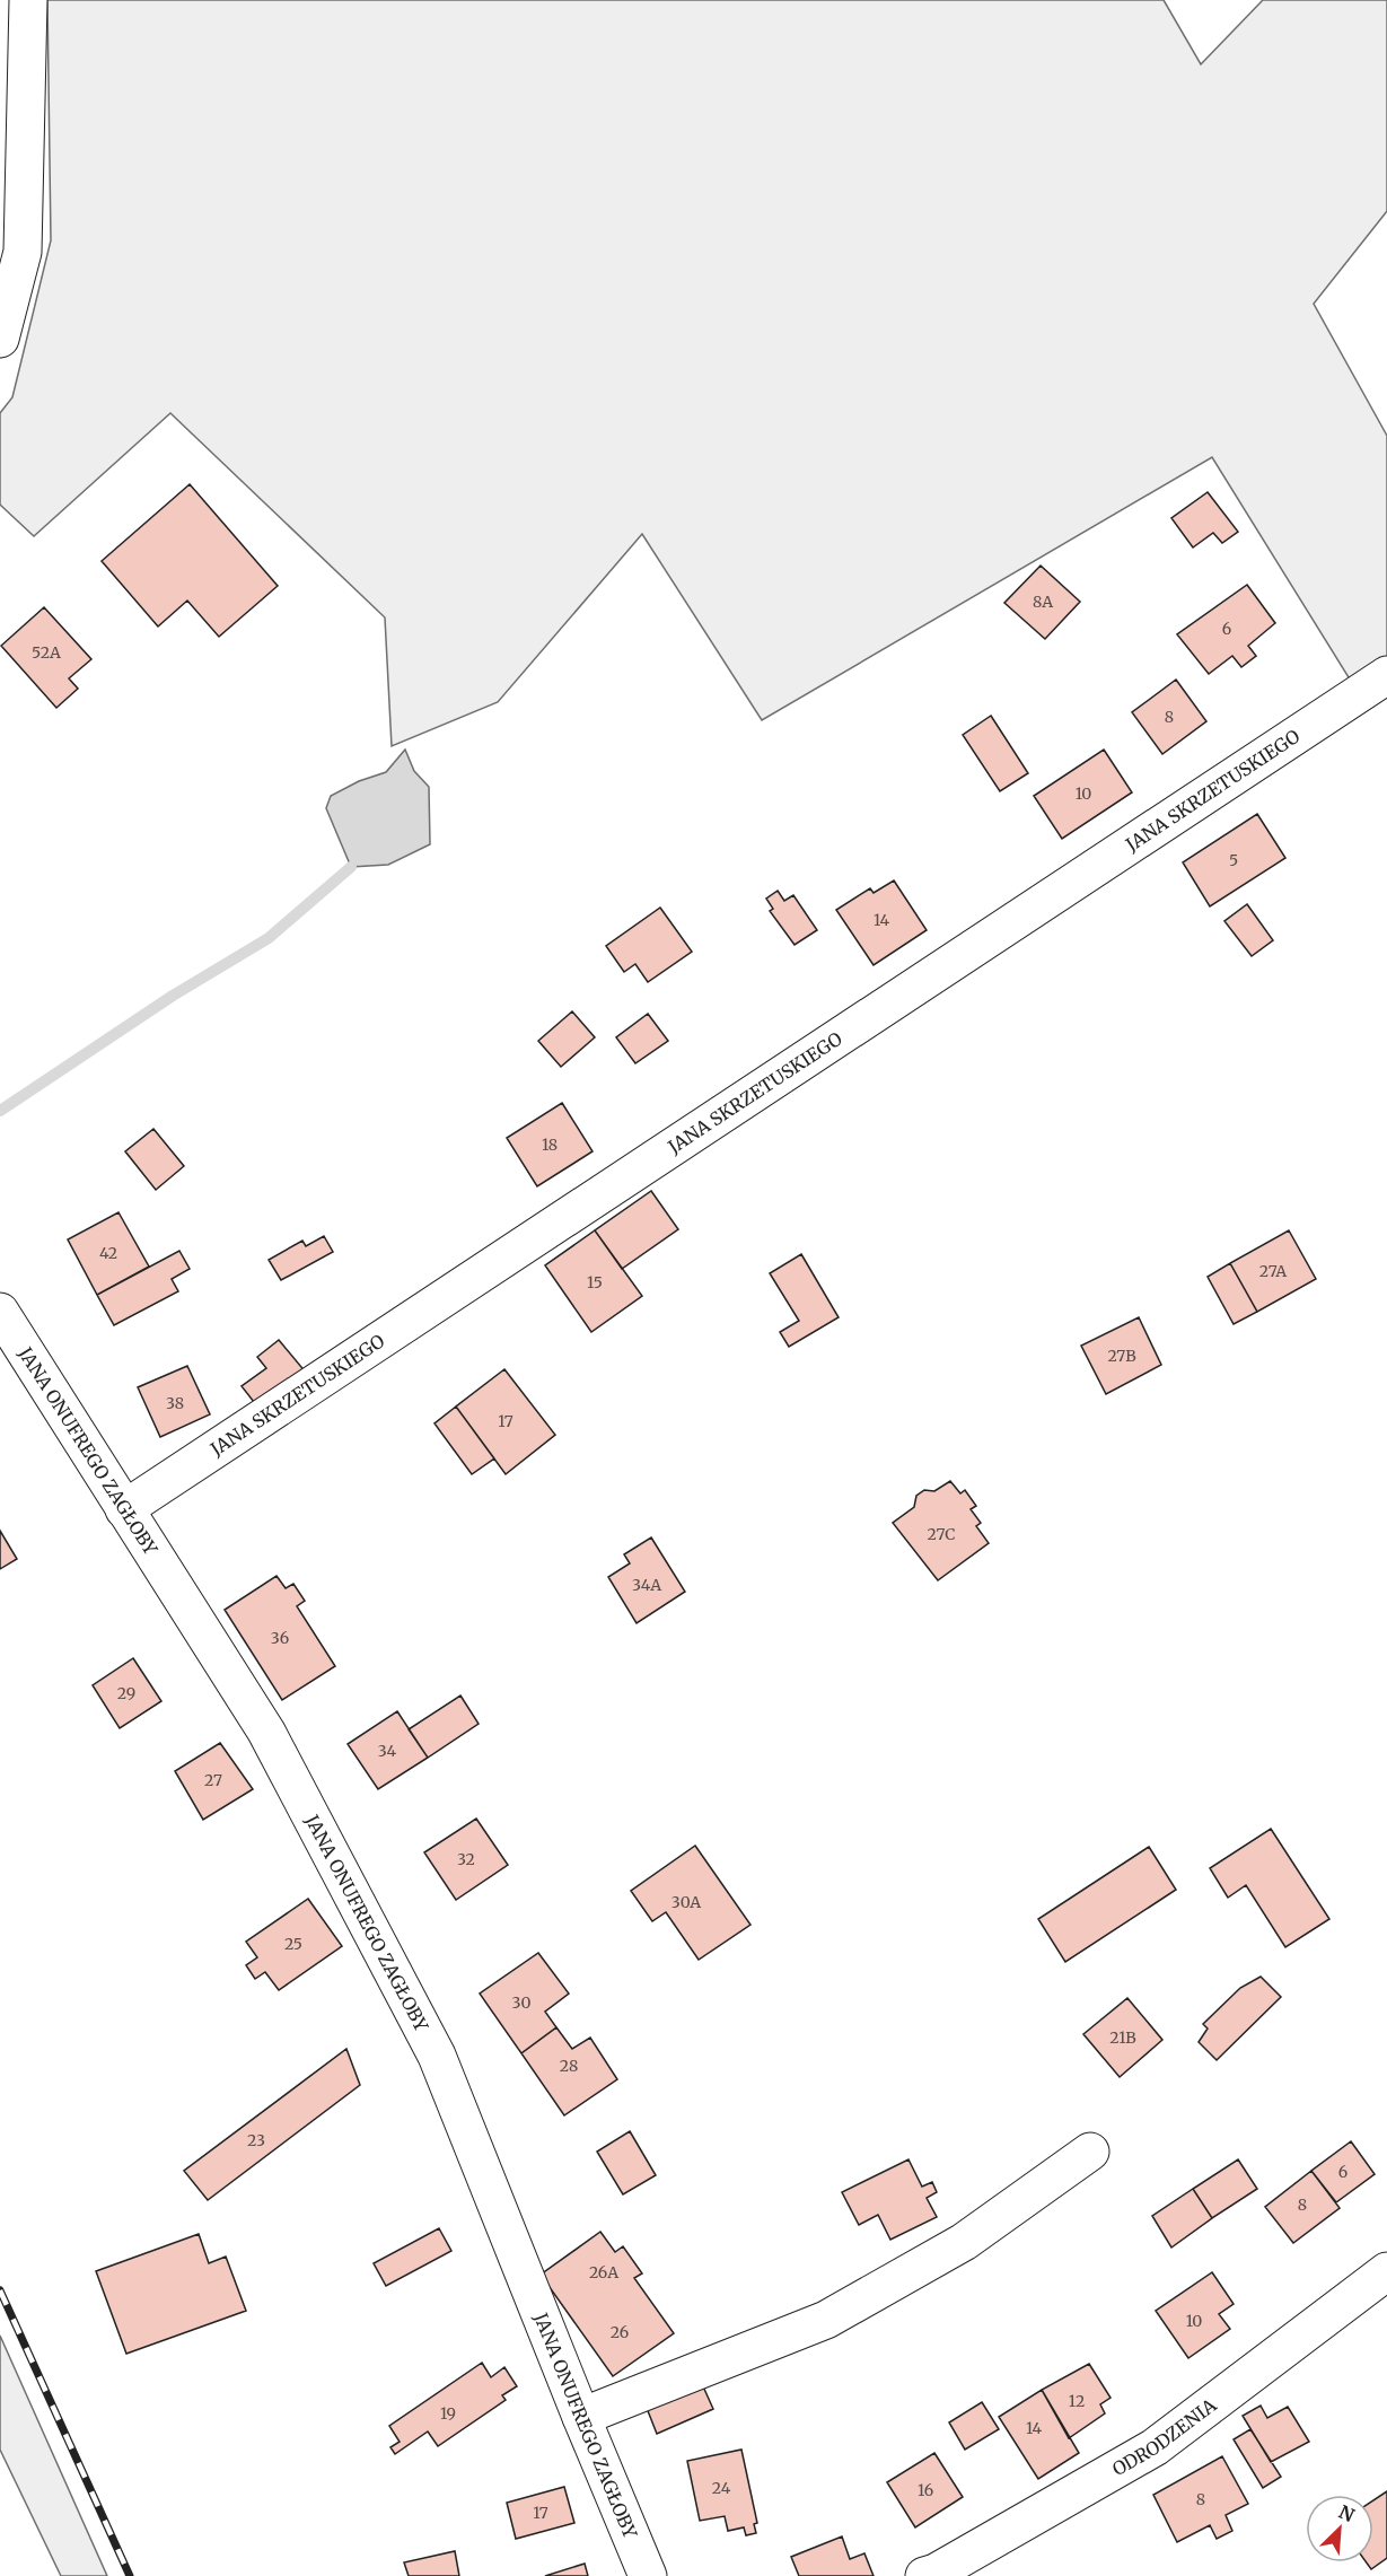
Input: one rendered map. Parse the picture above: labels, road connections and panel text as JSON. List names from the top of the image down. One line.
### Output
{"streets":{"street":["JANA SKRZETUSKIEGO","JANA ONUFREGO ZAGŁOBY","ODRODZENIA"]},"crossings":[["JANA SKRZETUSKIEGO","JANA ONUFREGO ZAGŁOBY"]],"house_numbers":["8A","6","52A","8","10","5","14","18","42","27A","15","27B","38","17","27C","34A","36","29","34","27","32","30A","25","30","21B","28","23","6","8","26A","10","26","12","19","14","24","16","8","17"],"north":"top right"}
